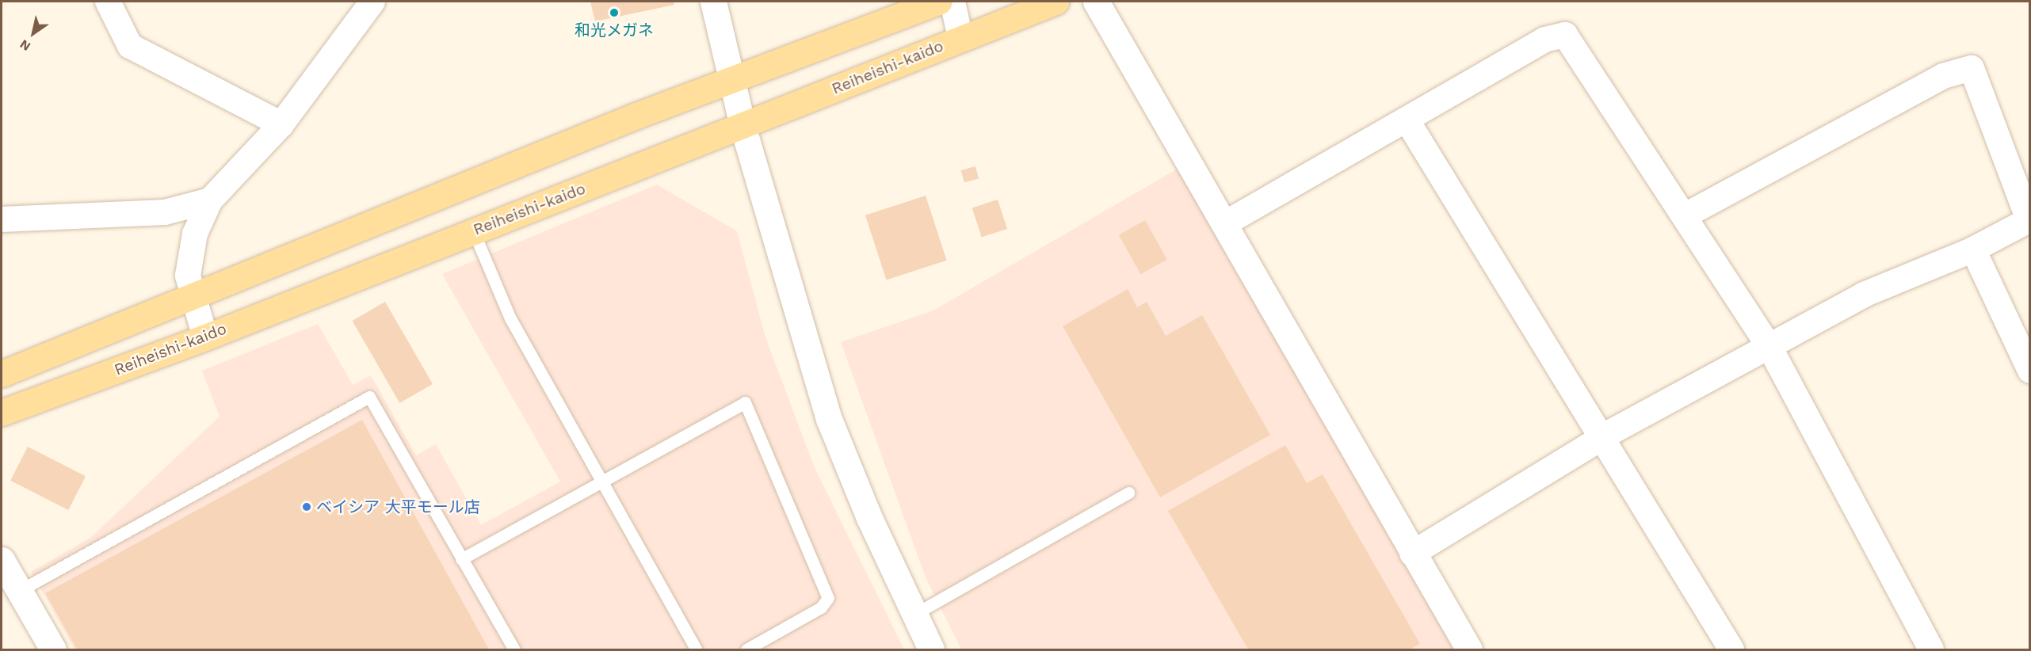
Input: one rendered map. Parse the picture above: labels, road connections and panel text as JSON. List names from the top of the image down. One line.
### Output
{"streets":{"main road":["Reiheishi-kaido"]},"places":["和光メガネ","ベイシア 大平モール店"],"north":"bottom left"}
